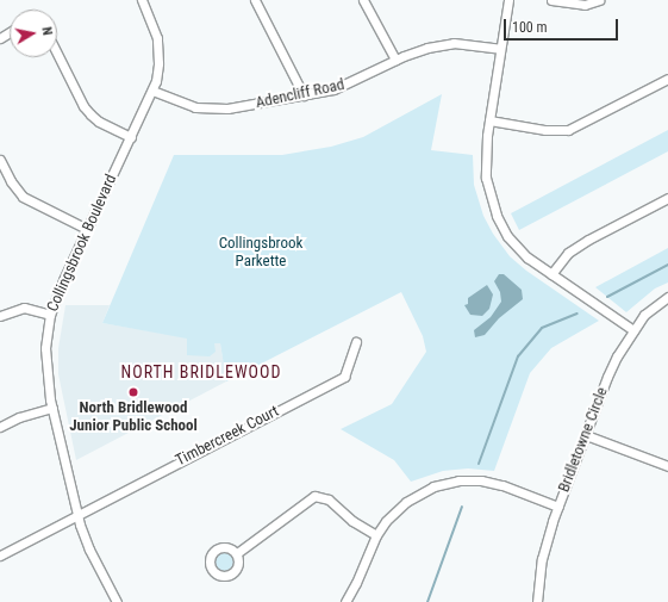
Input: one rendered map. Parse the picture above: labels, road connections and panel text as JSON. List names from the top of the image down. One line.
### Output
{"streets":{"street":["Adencliff Road","Collingsbrook Boulevard","Timbercreek Court","Bridletowne Circle"]},"crossings":[["Adencliff Road","Collingsbrook Boulevard"],["Collingsbrook Boulevard","Timbercreek Court"]],"districts":["NORTH BRIDLEWOOD"],"parks":["Collingsbrook Parkette"],"places":["North Bridlewood Junior Public School"],"scale_bar":"100 m","north":"right"}
